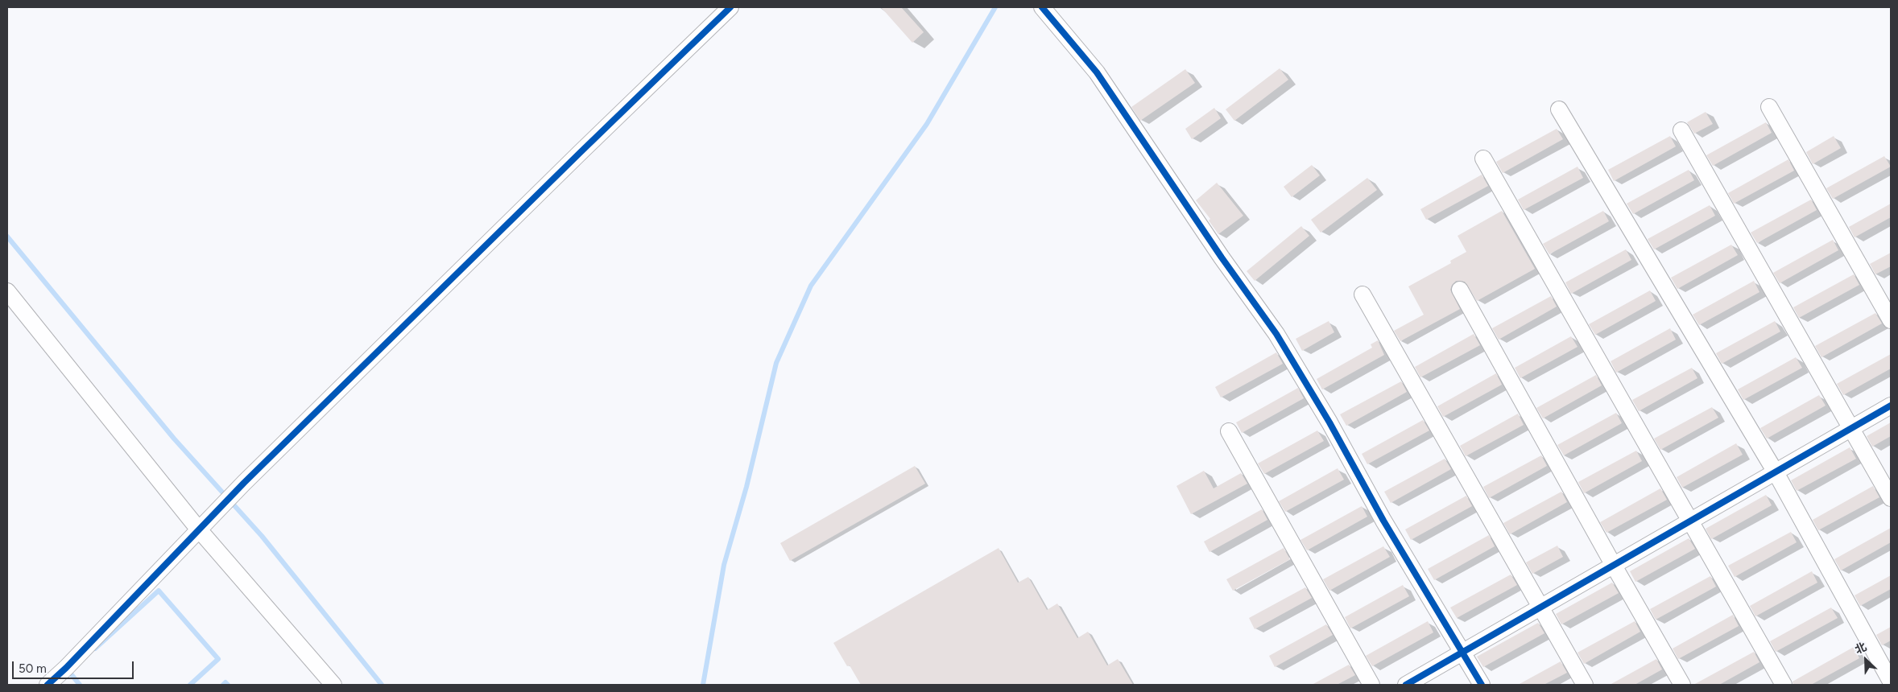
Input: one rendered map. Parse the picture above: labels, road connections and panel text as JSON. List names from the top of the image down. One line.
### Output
{"scale_bar":"50 m","north":"top left"}
